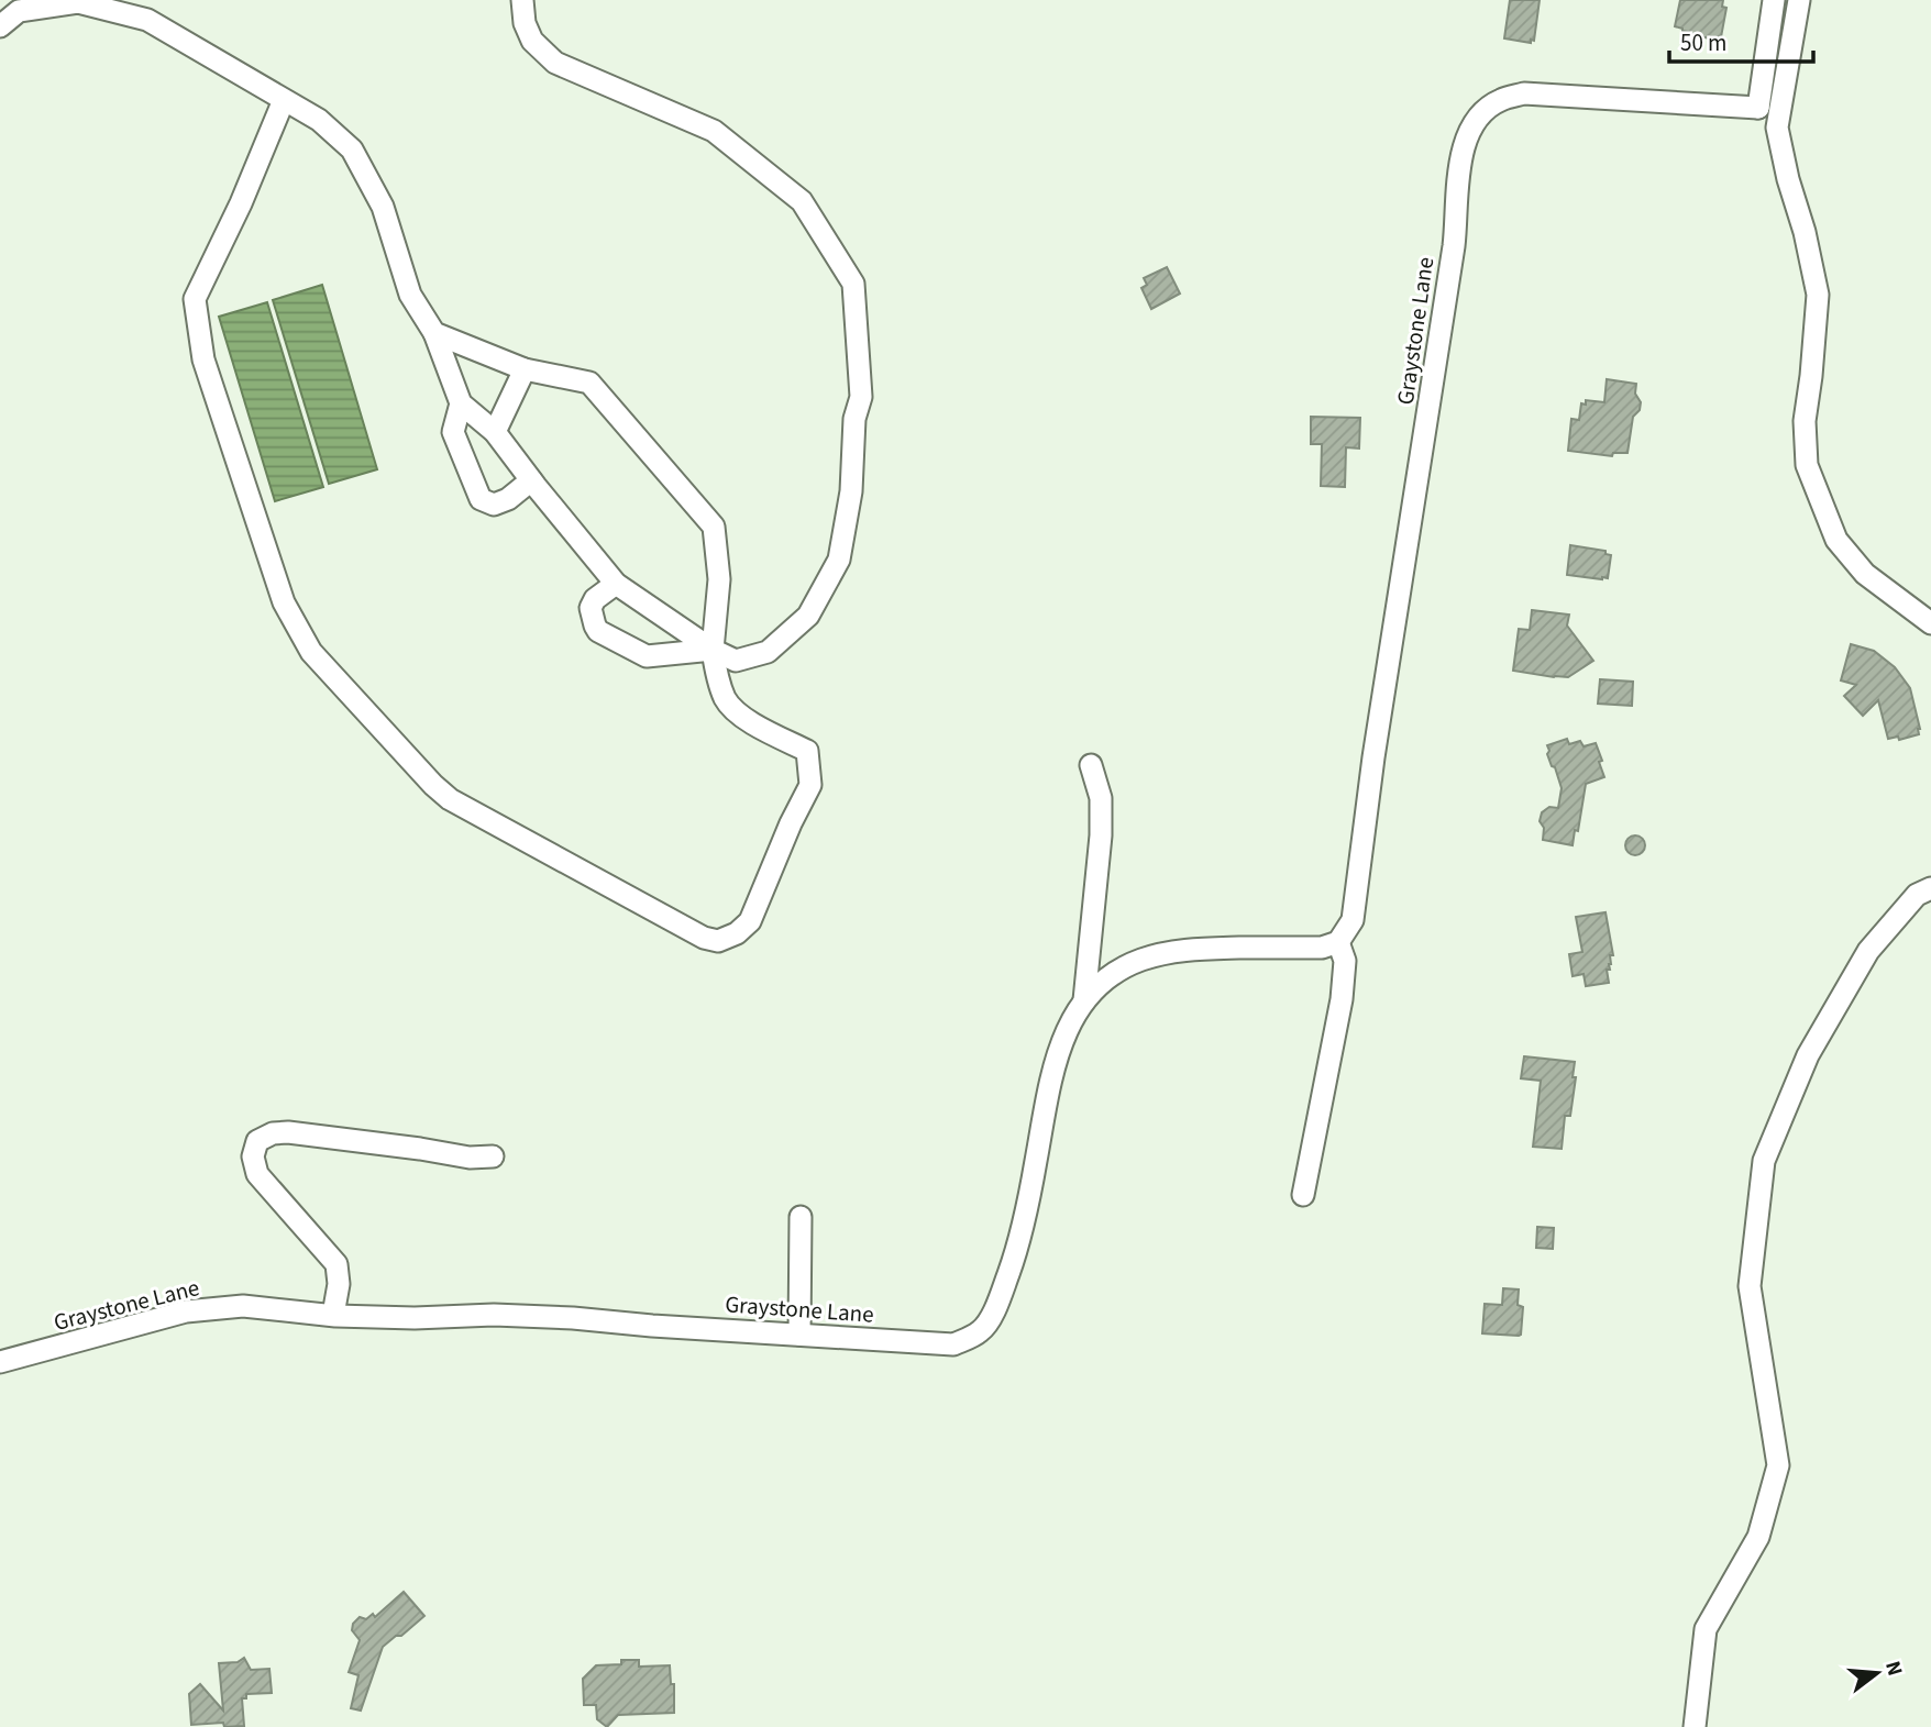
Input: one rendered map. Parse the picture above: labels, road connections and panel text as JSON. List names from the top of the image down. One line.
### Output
{"streets":{"street":["Graystone Lane"]},"scale_bar":"50 m","north":"right"}
